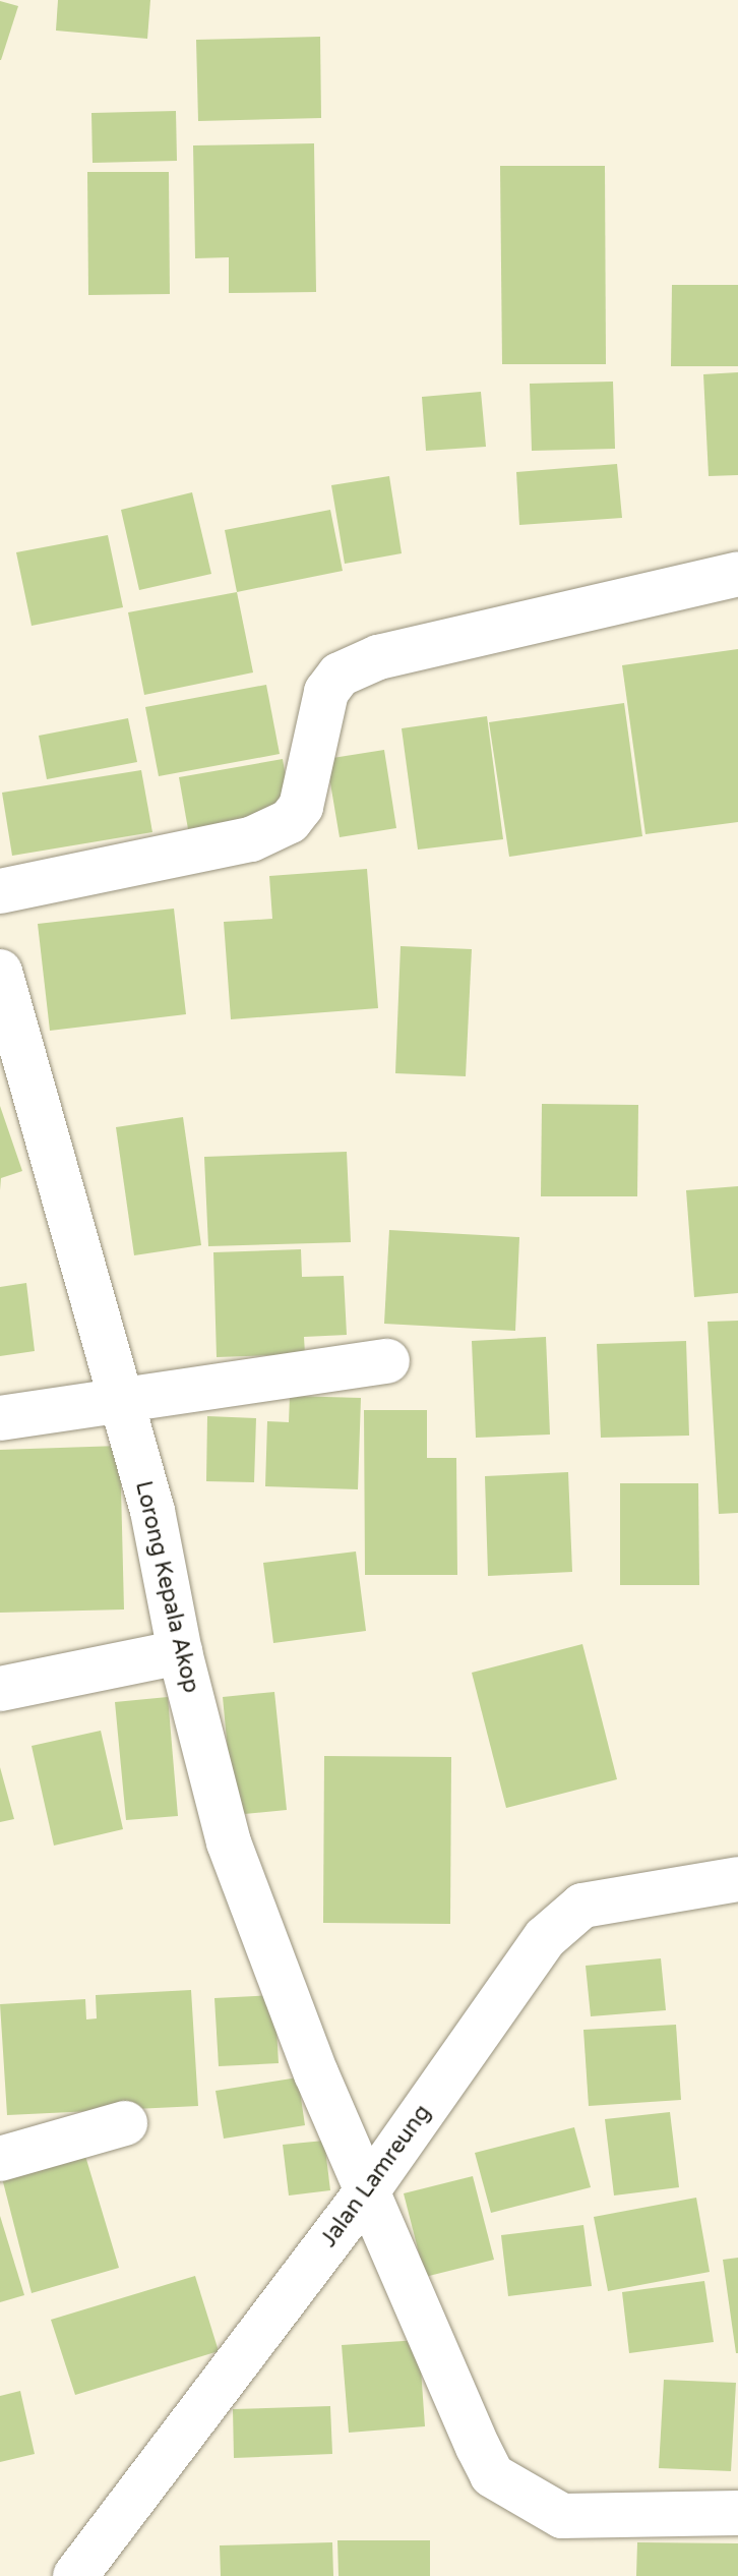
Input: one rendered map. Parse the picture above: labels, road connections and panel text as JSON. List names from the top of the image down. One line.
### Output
{"streets":{"street":["Lorong Kepala Akop","Jalan Lamreung"]},"crossings":[["Lorong Kepala Akop","Jalan Lamreung"]]}
